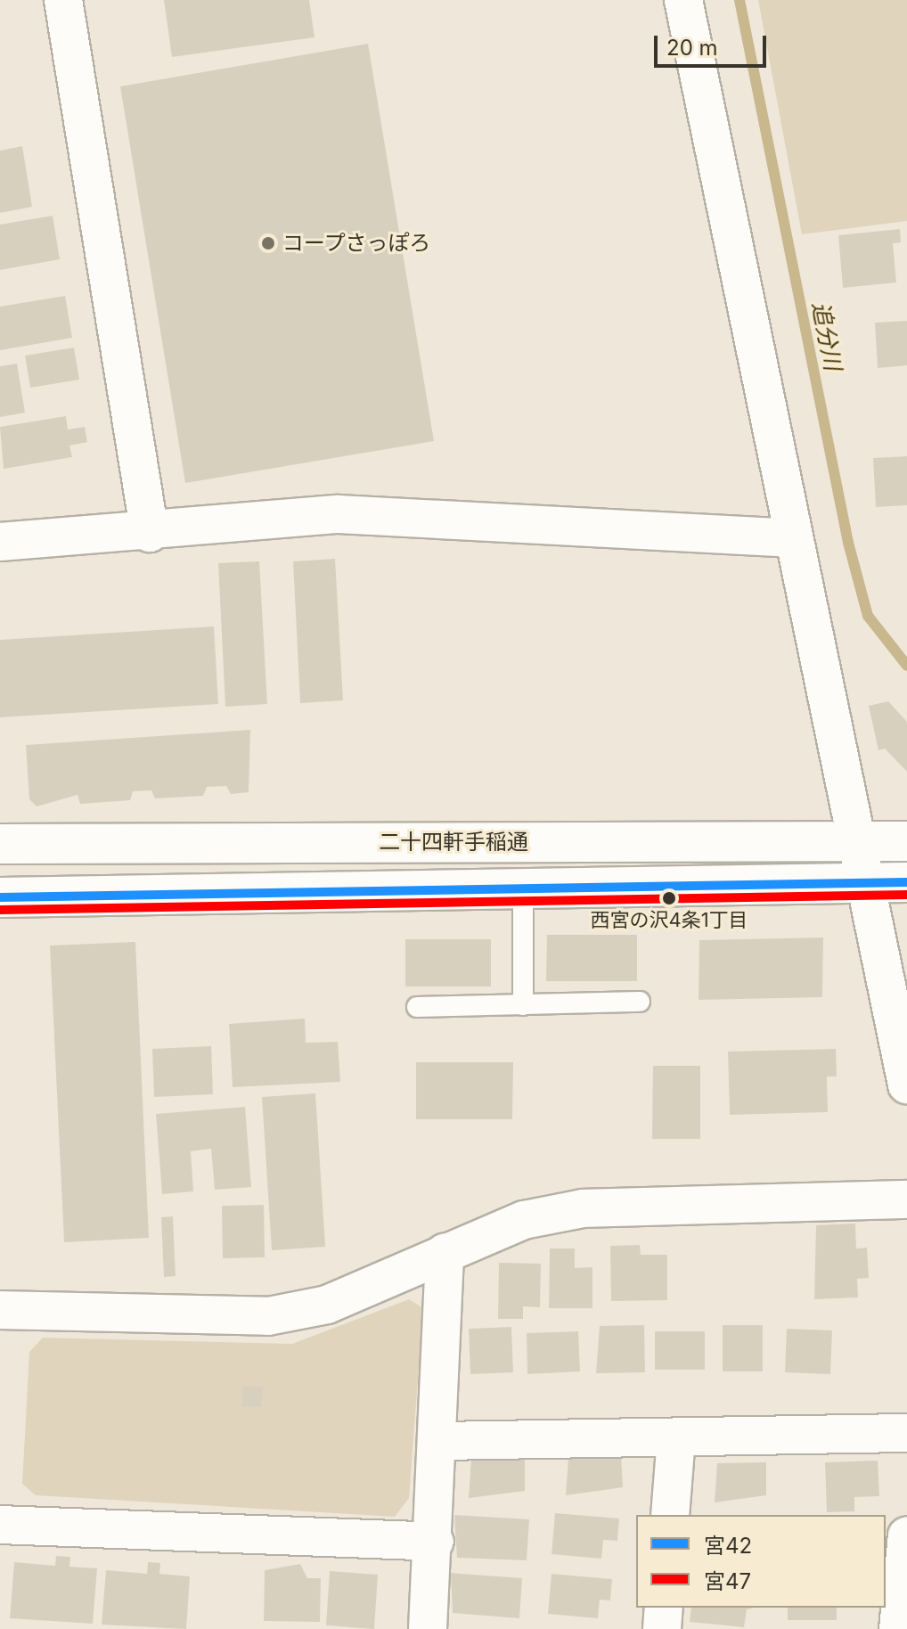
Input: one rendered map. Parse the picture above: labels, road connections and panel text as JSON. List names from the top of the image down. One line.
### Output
{"streets":{"street":["二十四軒手稲通"]},"water":["追分川"],"places":["コープさっぽろ","西宮の沢4条1丁目"],"lines":["transit line 宮42","transit line 宮47"],"legend":["宮42","宮47"],"scale_bar":"20 m"}
